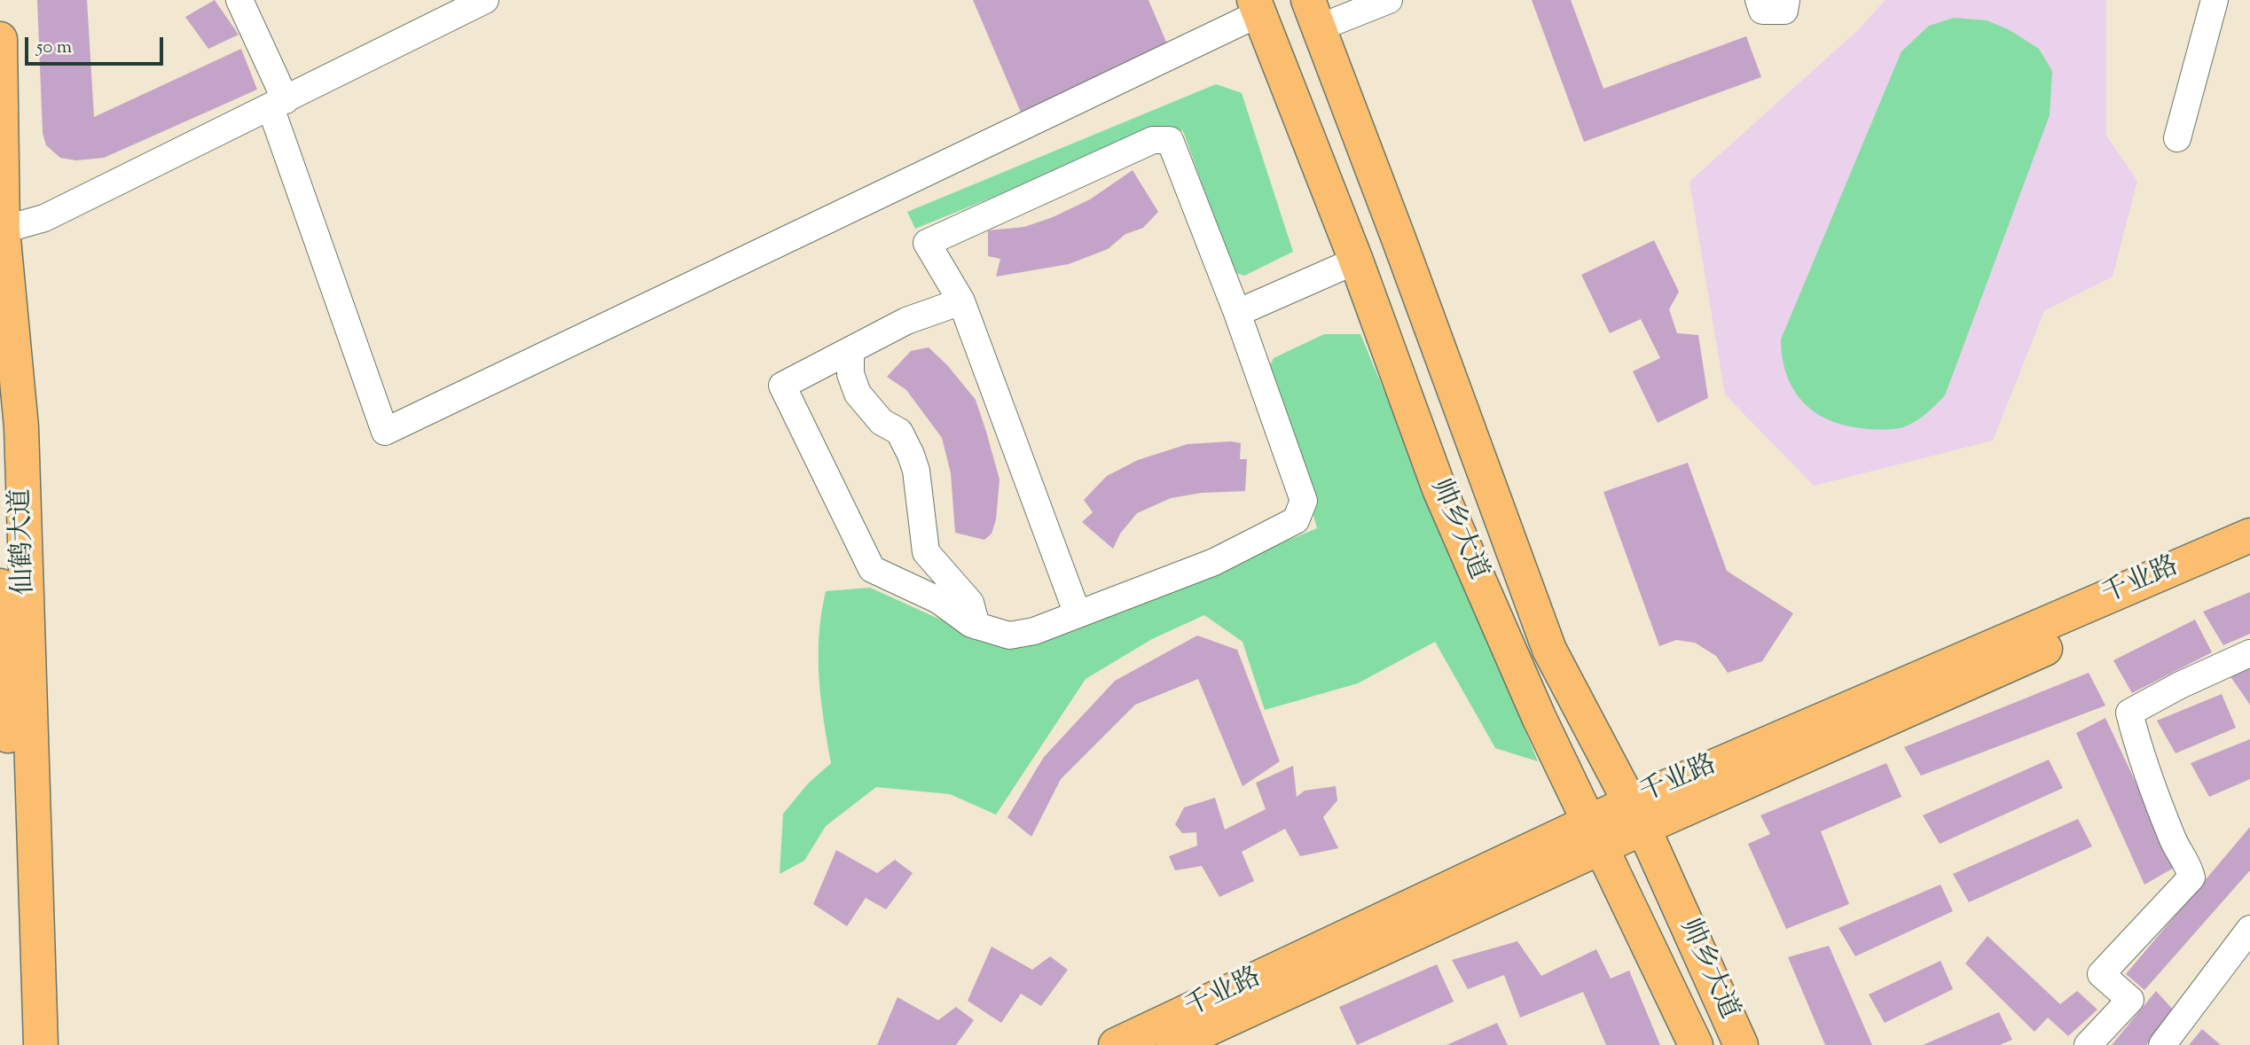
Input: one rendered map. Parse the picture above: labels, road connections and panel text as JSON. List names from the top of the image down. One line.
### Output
{"streets":{"main road":["帅乡大道","仙鹤大道","千业路"]},"crossings":[["帅乡大道","千业路"]],"scale_bar":"50 m"}
